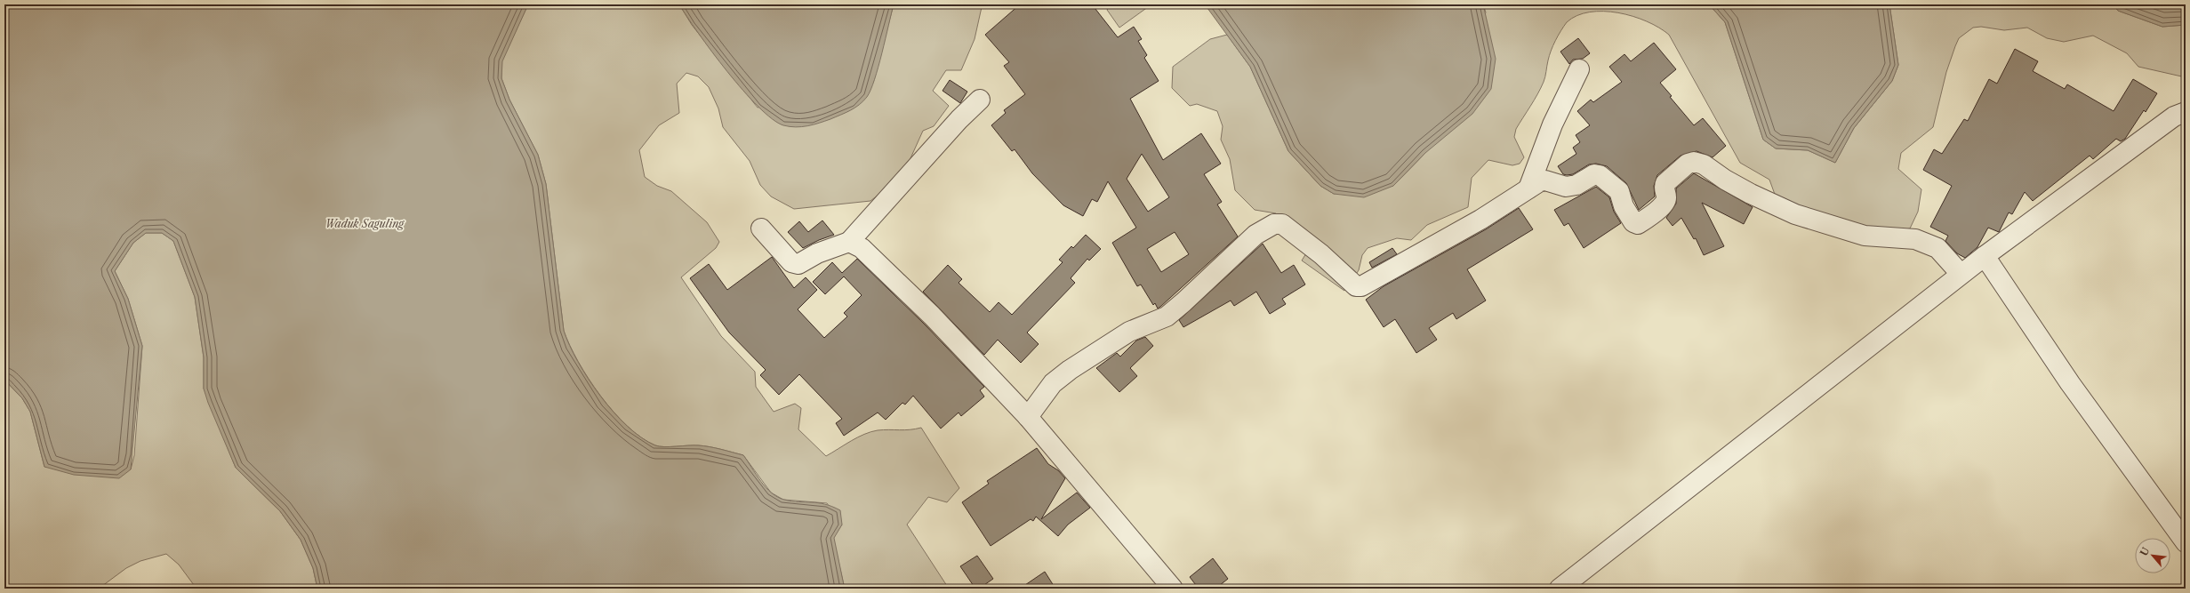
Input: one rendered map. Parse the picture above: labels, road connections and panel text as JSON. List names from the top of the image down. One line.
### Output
{"water":["Waduk Saguling"],"north":"top left"}
